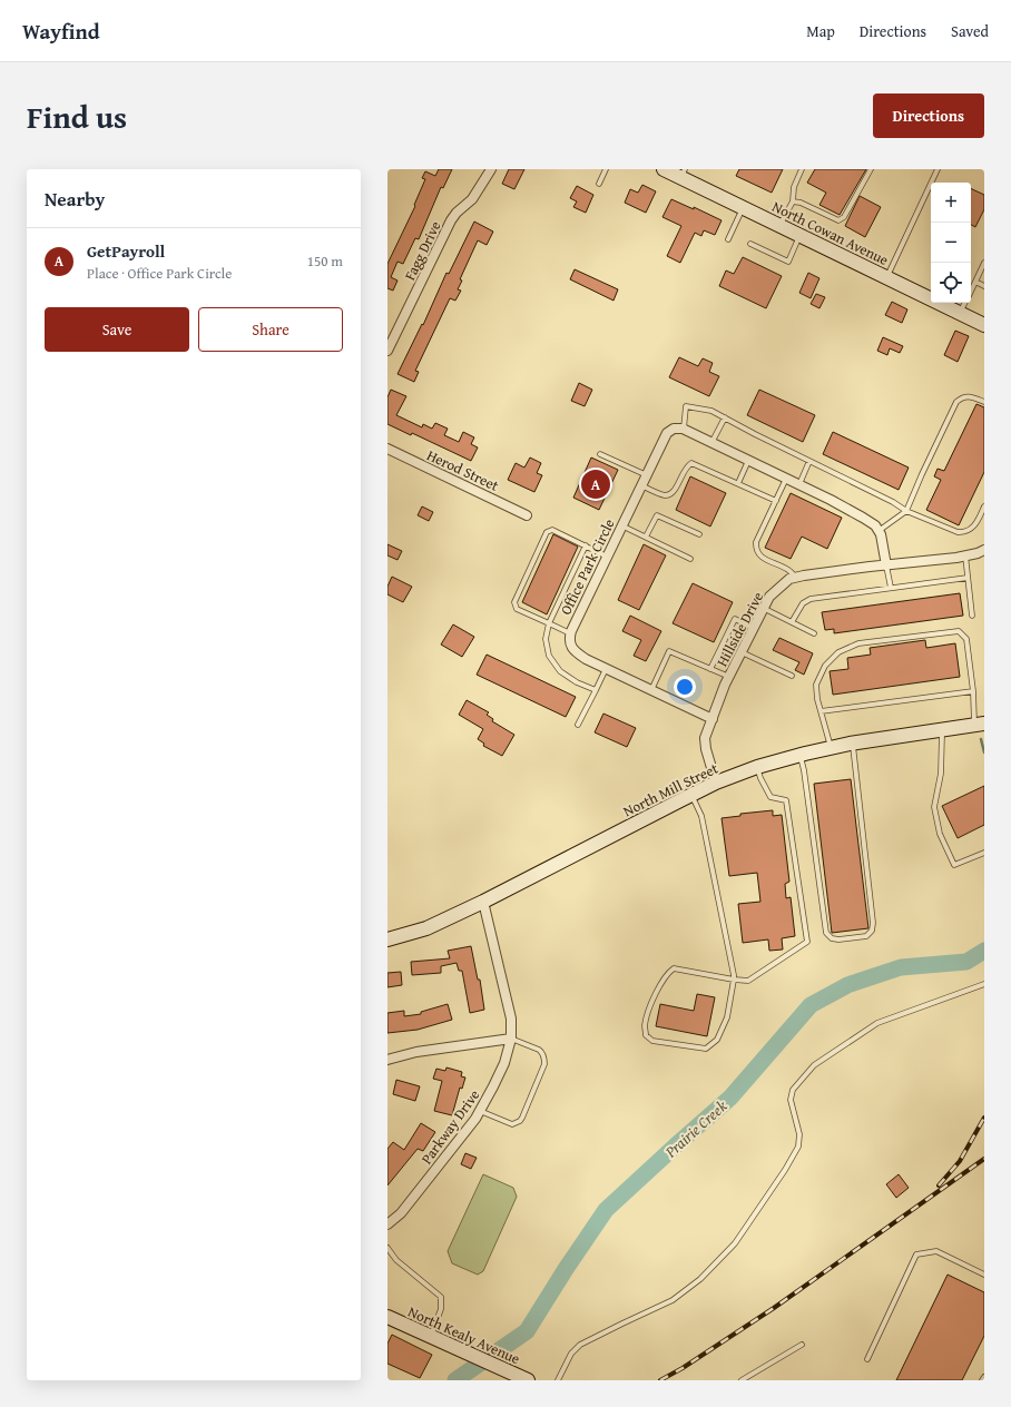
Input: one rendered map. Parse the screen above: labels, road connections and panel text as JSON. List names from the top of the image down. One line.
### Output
{"streets":{"main road":["North Cowan Avenue","North Mill Street","North Kealy Avenue"],"street":["Fagg Drive","Herod Street","Office Park Circle","Hillside Drive","Parkway Drive"]},"crossings":[["Office Park Circle","Hillside Drive"],["Hillside Drive","North Mill Street"],["North Mill Street","Parkway Drive"]],"water":["Prairie Creek"],"page":{"header":"Wayfind","nav":["Map","Directions","Saved"],"title":"Find us","buttons":["Directions",["Save","Share"]],"heading":"Nearby","map_buttons":["+","−"],"list":[{"mark":"A","name":"GetPayroll","note":"Place · Office Park Circle","value":"150 m"}],"pins":"A"}}
